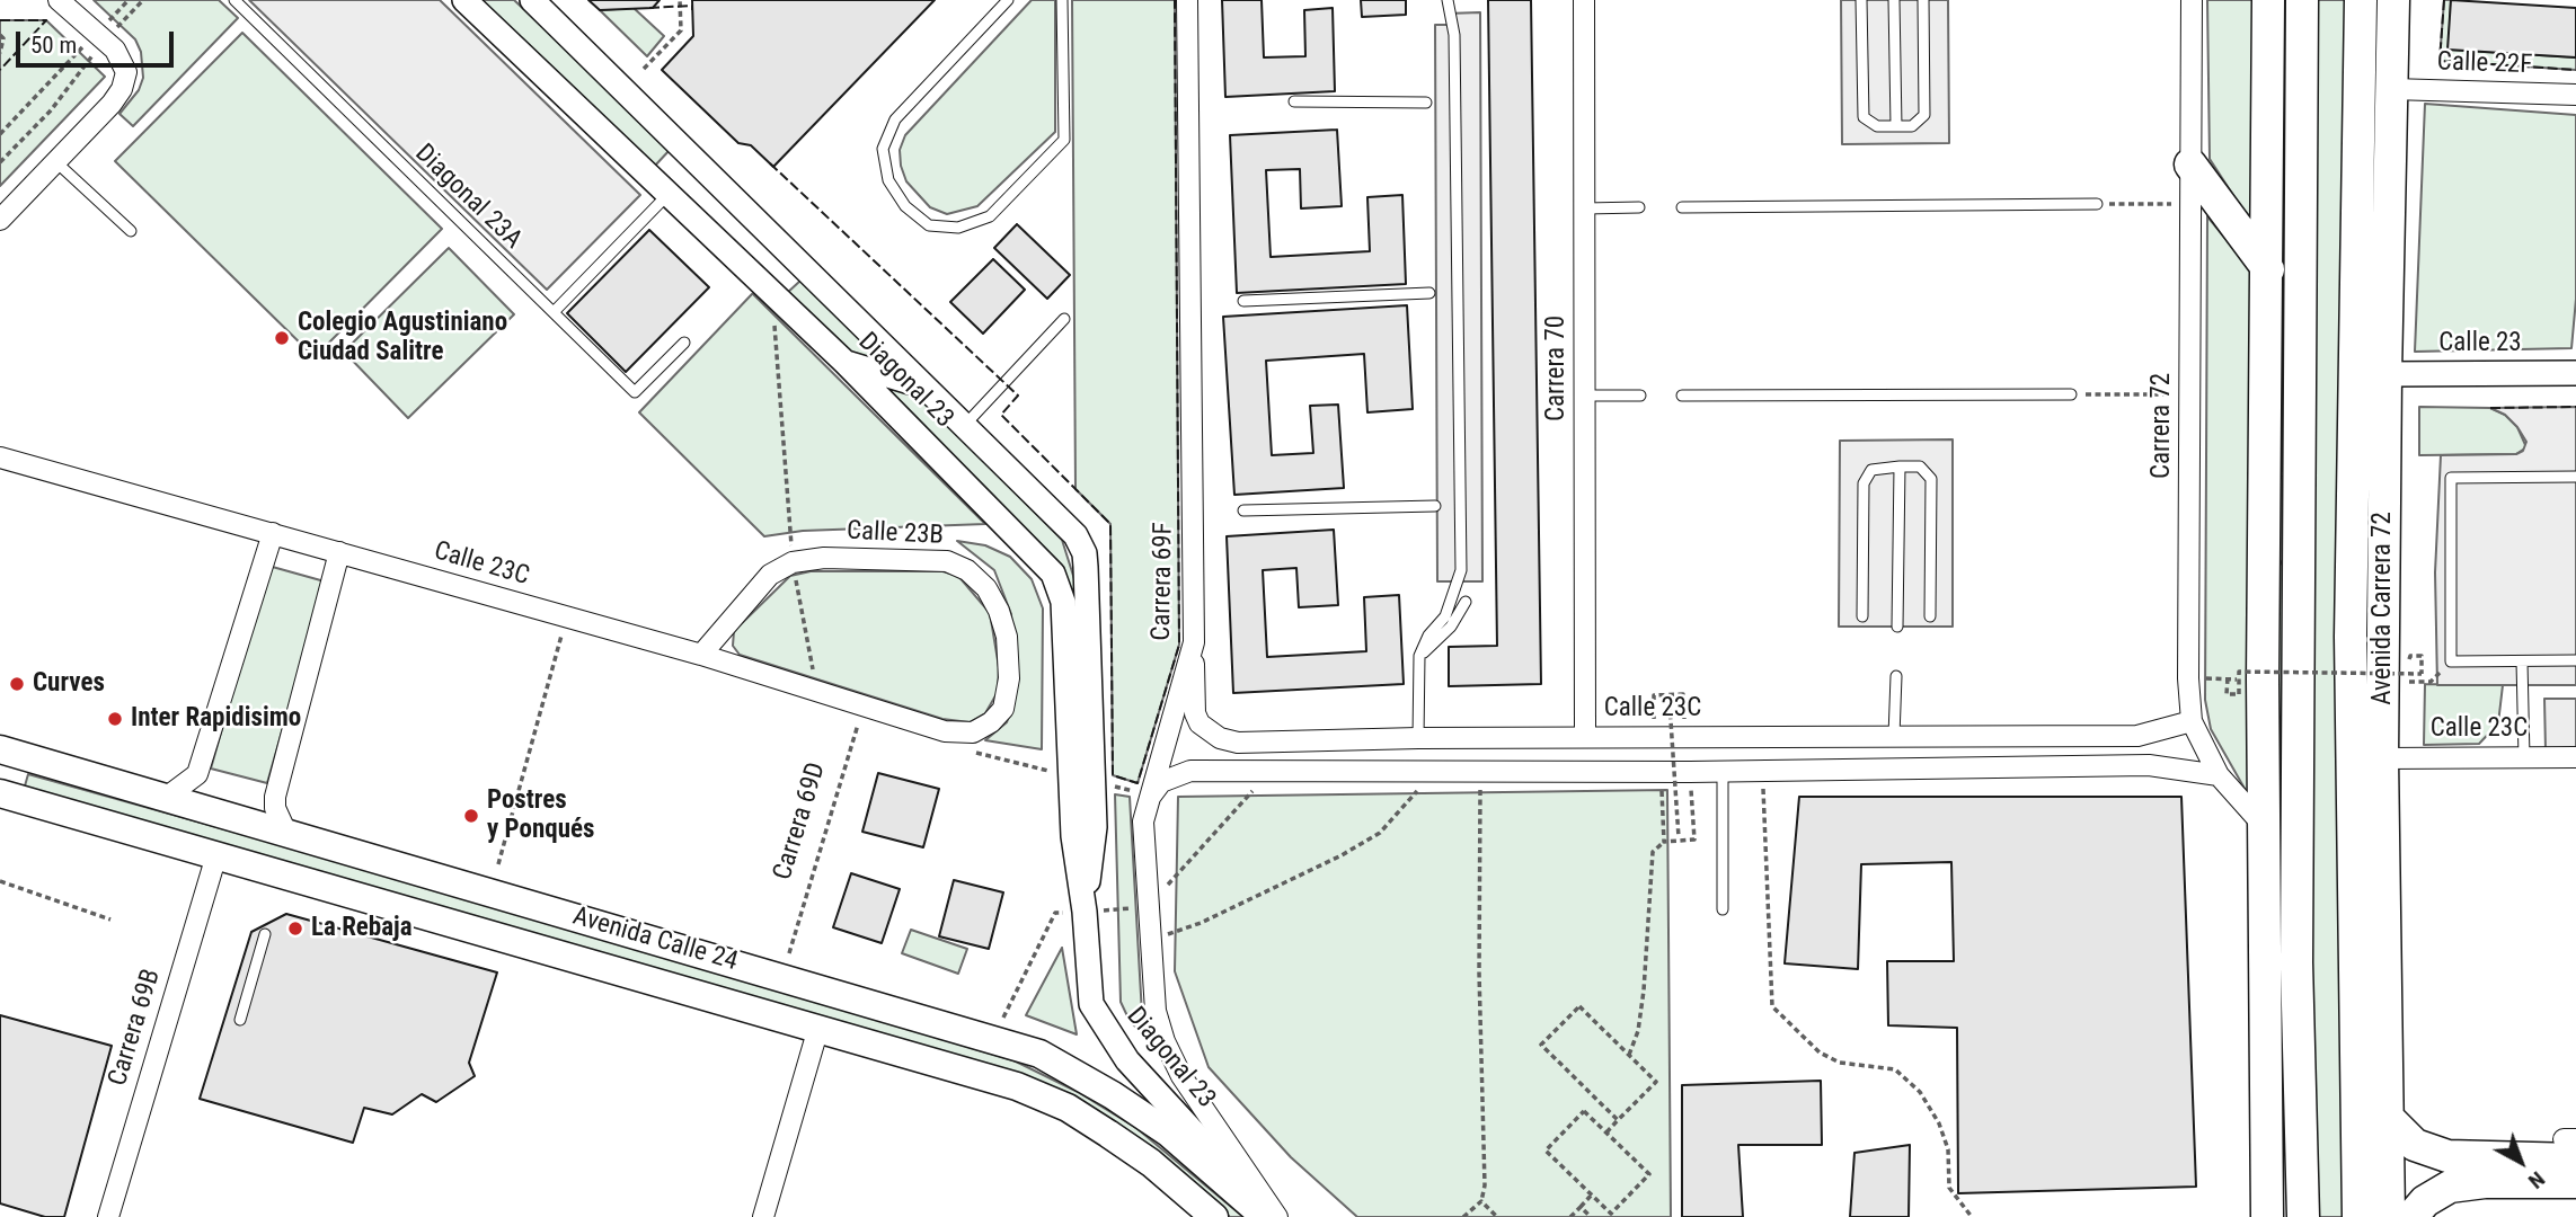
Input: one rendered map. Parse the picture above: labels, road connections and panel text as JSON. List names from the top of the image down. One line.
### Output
{"streets":{"highway":["Avenida Carrera 72"],"main road":["Avenida Calle 24"],"street":["Calle 22F","Calle 23","Carrera 70","Diagonal 23","Carrera 72","Calle 23B","Calle 23C","Carrera 69F","Carrera 69B"],"lane":["Diagonal 23A"],"path":["Carrera 69D"]},"crossings":[["Calle 22F","Avenida Carrera 72"],["Calle 23","Avenida Carrera 72"],["Carrera 70","Calle 23C"],["Diagonal 23","Carrera 69F"],["Diagonal 23","Avenida Calle 24"],["Carrera 72","Calle 23C"],["Calle 23B","Calle 23C"],["Calle 23C","Carrera 69F"],["Calle 23C","Avenida Carrera 72"],["Calle 23C","Carrera 69D"],["Carrera 69F","Avenida Calle 24"],["Avenida Calle 24","Carrera 69B"]],"places":["Colegio Agustiniano Ciudad Salitre","Curves","Inter Rapidisimo","Postres y Ponqués","La Rebaja"],"scale_bar":"50 m","north":"bottom right"}
